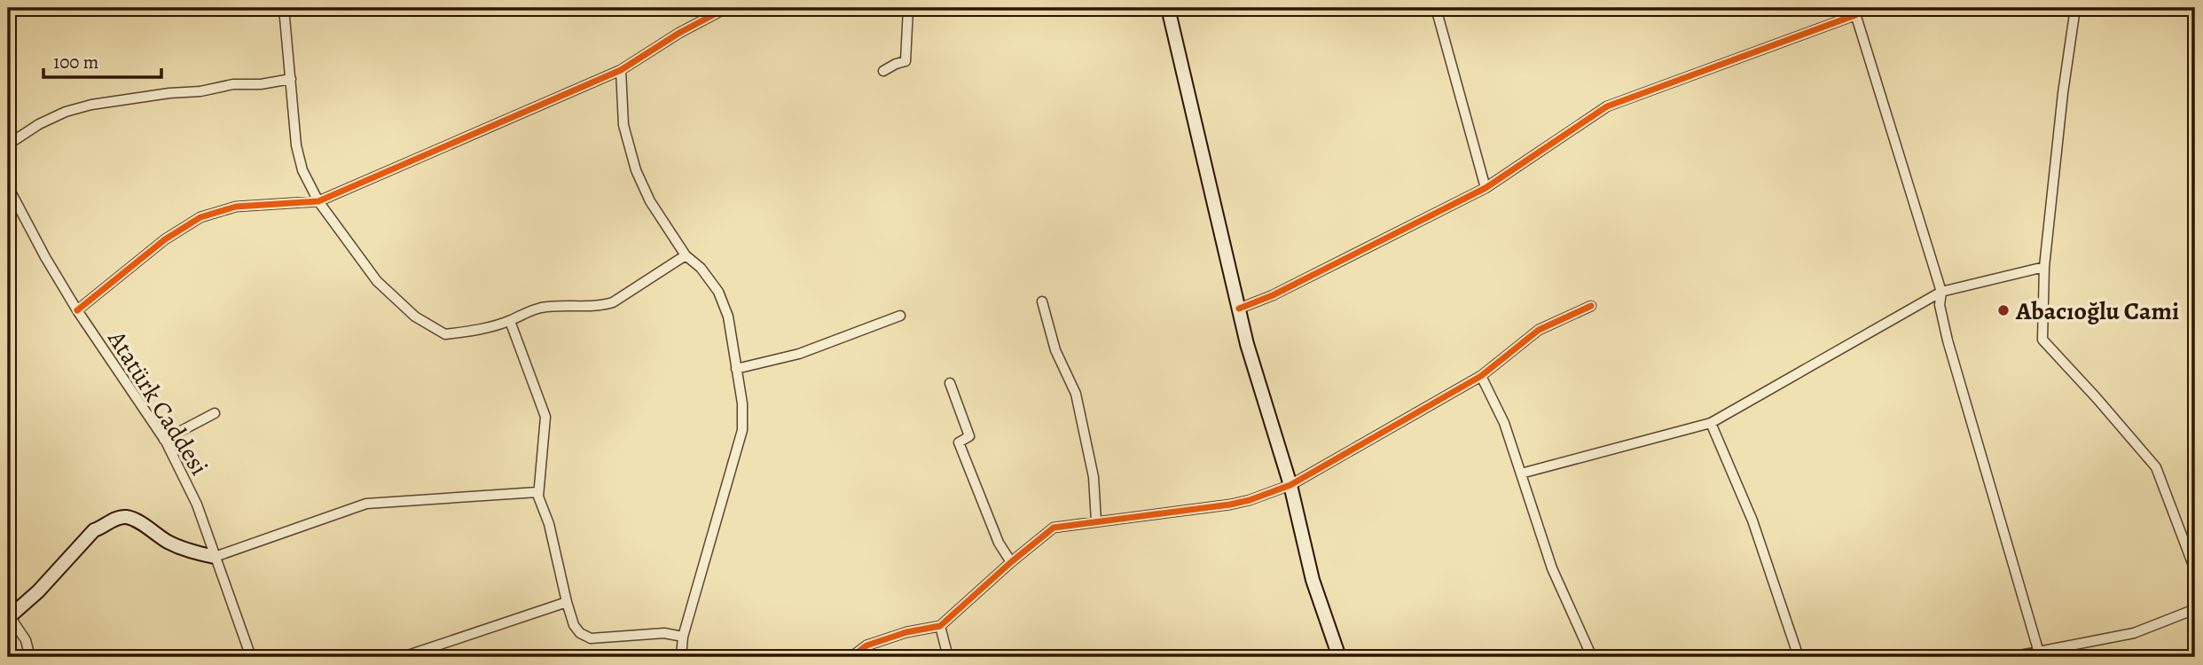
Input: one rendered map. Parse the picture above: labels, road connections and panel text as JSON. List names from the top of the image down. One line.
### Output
{"streets":{"street":["Atatürk Caddesi"]},"places":["Abacıoğlu Cami"],"scale_bar":"100 m"}
